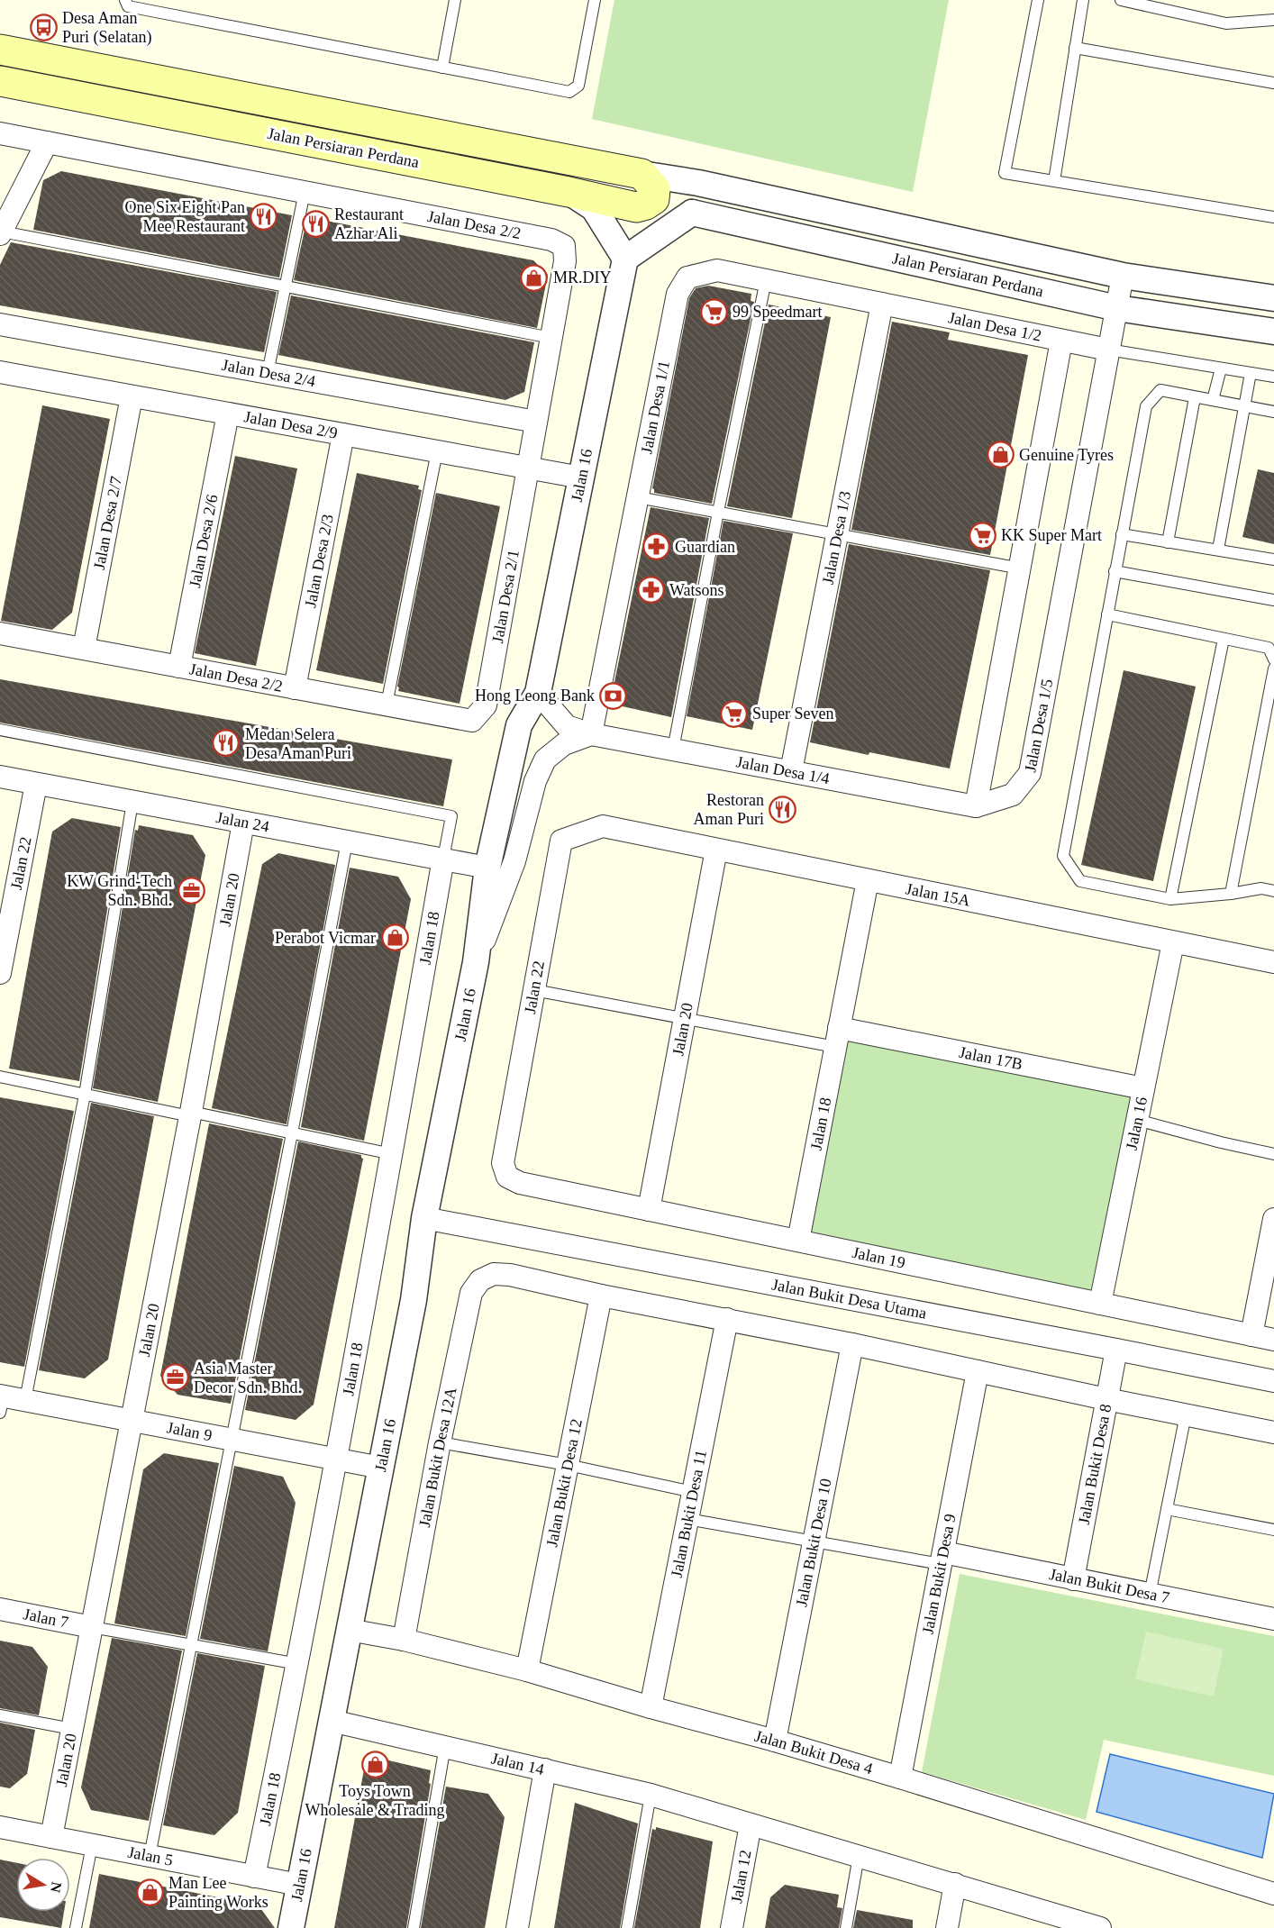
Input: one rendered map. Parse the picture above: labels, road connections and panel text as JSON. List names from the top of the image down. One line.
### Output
{"streets":{"main road":["Jalan Persiaran Perdana"],"street":["Jalan Desa 2/2","Jalan Desa 1/2","Jalan Desa 2/4","Jalan Desa 1/1","Jalan Desa 2/9","Jalan 16","Jalan Desa 2/7","Jalan Desa 1/3","Jalan Desa 2/6","Jalan Desa 2/3","Jalan Desa 2/1","Jalan Desa 1/5","Jalan Desa 1/4","Jalan 24","Jalan 22","Jalan 15A","Jalan 20","Jalan 18","Jalan 17B","Jalan 19","Jalan Bukit Desa Utama","Jalan 9","Jalan Bukit Desa 12A","Jalan Bukit Desa 8","Jalan Bukit Desa 12","Jalan Bukit Desa 11","Jalan Bukit Desa 10","Jalan Bukit Desa 9","Jalan Bukit Desa 7","Jalan 7","Jalan Bukit Desa 4","Jalan 14","Jalan 5","Jalan 12"]},"crossings":[["Jalan Persiaran Perdana","Jalan Desa 1/5"],["Jalan Desa 2/2","Jalan Desa 2/4"],["Jalan Desa 2/2","Jalan Desa 2/9"],["Jalan Desa 2/2","Jalan Desa 2/7"],["Jalan Desa 2/2","Jalan Desa 2/6"],["Jalan Desa 2/2","Jalan Desa 2/3"],["Jalan Desa 2/2","Jalan Desa 2/1"],["Jalan Desa 1/2","Jalan Desa 1/1"],["Jalan Desa 1/2","Jalan Desa 1/3"],["Jalan Desa 1/2","Jalan Desa 1/5"],["Jalan Desa 1/1","Jalan 16"],["Jalan Desa 1/1","Jalan Desa 1/3"],["Jalan Desa 1/1","Jalan Desa 1/4"],["Jalan Desa 2/9","Jalan 16"],["Jalan Desa 2/9","Jalan Desa 2/7"],["Jalan Desa 2/9","Jalan Desa 2/6"],["Jalan Desa 2/9","Jalan Desa 2/3"],["Jalan Desa 2/9","Jalan Desa 2/1"],["Jalan 16","Jalan Desa 1/4"],["Jalan 16","Jalan 24"],["Jalan 16","Jalan 15A"],["Jalan 16","Jalan 17B"],["Jalan 16","Jalan 19"],["Jalan 16","Jalan Bukit Desa Utama"],["Jalan 16","Jalan 9"],["Jalan 16","Jalan Bukit Desa 4"],["Jalan 16","Jalan 14"],["Jalan 16","Jalan 5"],["Jalan Desa 1/3","Jalan Desa 1/4"],["Jalan Desa 1/5","Jalan Desa 1/4"],["Jalan 24","Jalan 22"],["Jalan 24","Jalan 20"],["Jalan 24","Jalan 18"],["Jalan 22","Jalan 15A"],["Jalan 22","Jalan 19"],["Jalan 15A","Jalan 20"],["Jalan 15A","Jalan 18"],["Jalan 20","Jalan 19"],["Jalan 20","Jalan 9"],["Jalan 20","Jalan 7"],["Jalan 20","Jalan 5"],["Jalan 18","Jalan 17B"],["Jalan 18","Jalan 19"],["Jalan 18","Jalan 9"],["Jalan 18","Jalan 5"],["Jalan Bukit Desa Utama","Jalan Bukit Desa 8"],["Jalan Bukit Desa 12A","Jalan Bukit Desa 12"],["Jalan Bukit Desa 12A","Jalan Bukit Desa 4"],["Jalan Bukit Desa 8","Jalan Bukit Desa 7"],["Jalan Bukit Desa 12","Jalan Bukit Desa 4"],["Jalan Bukit Desa 11","Jalan Bukit Desa 4"],["Jalan Bukit Desa 10","Jalan Bukit Desa 4"],["Jalan Bukit Desa 9","Jalan Bukit Desa 7"],["Jalan Bukit Desa 9","Jalan Bukit Desa 4"]],"places":{"bus stop":["Desa Aman Puri (Selatan)"],"restaurant":["One Six Eight Pan Mee Restaurant","Restaurant Azhar Ali","Medan Selera Desa Aman Puri","Restoran Aman Puri"],"shop":["MR.DIY","Genuine Tyres","Perabot Vicmar","Toys Town Wholesale & Trading","Man Lee Painting Works"],"supermarket":["99 Speedmart","KK Super Mart","Super Seven"],"pharmacy":["Guardian","Watsons"],"bank":["Hong Leong Bank"],"office":["KW Grind-Tech Sdn. Bhd.","Asia Master Decor Sdn. Bhd."]},"north":"right"}
